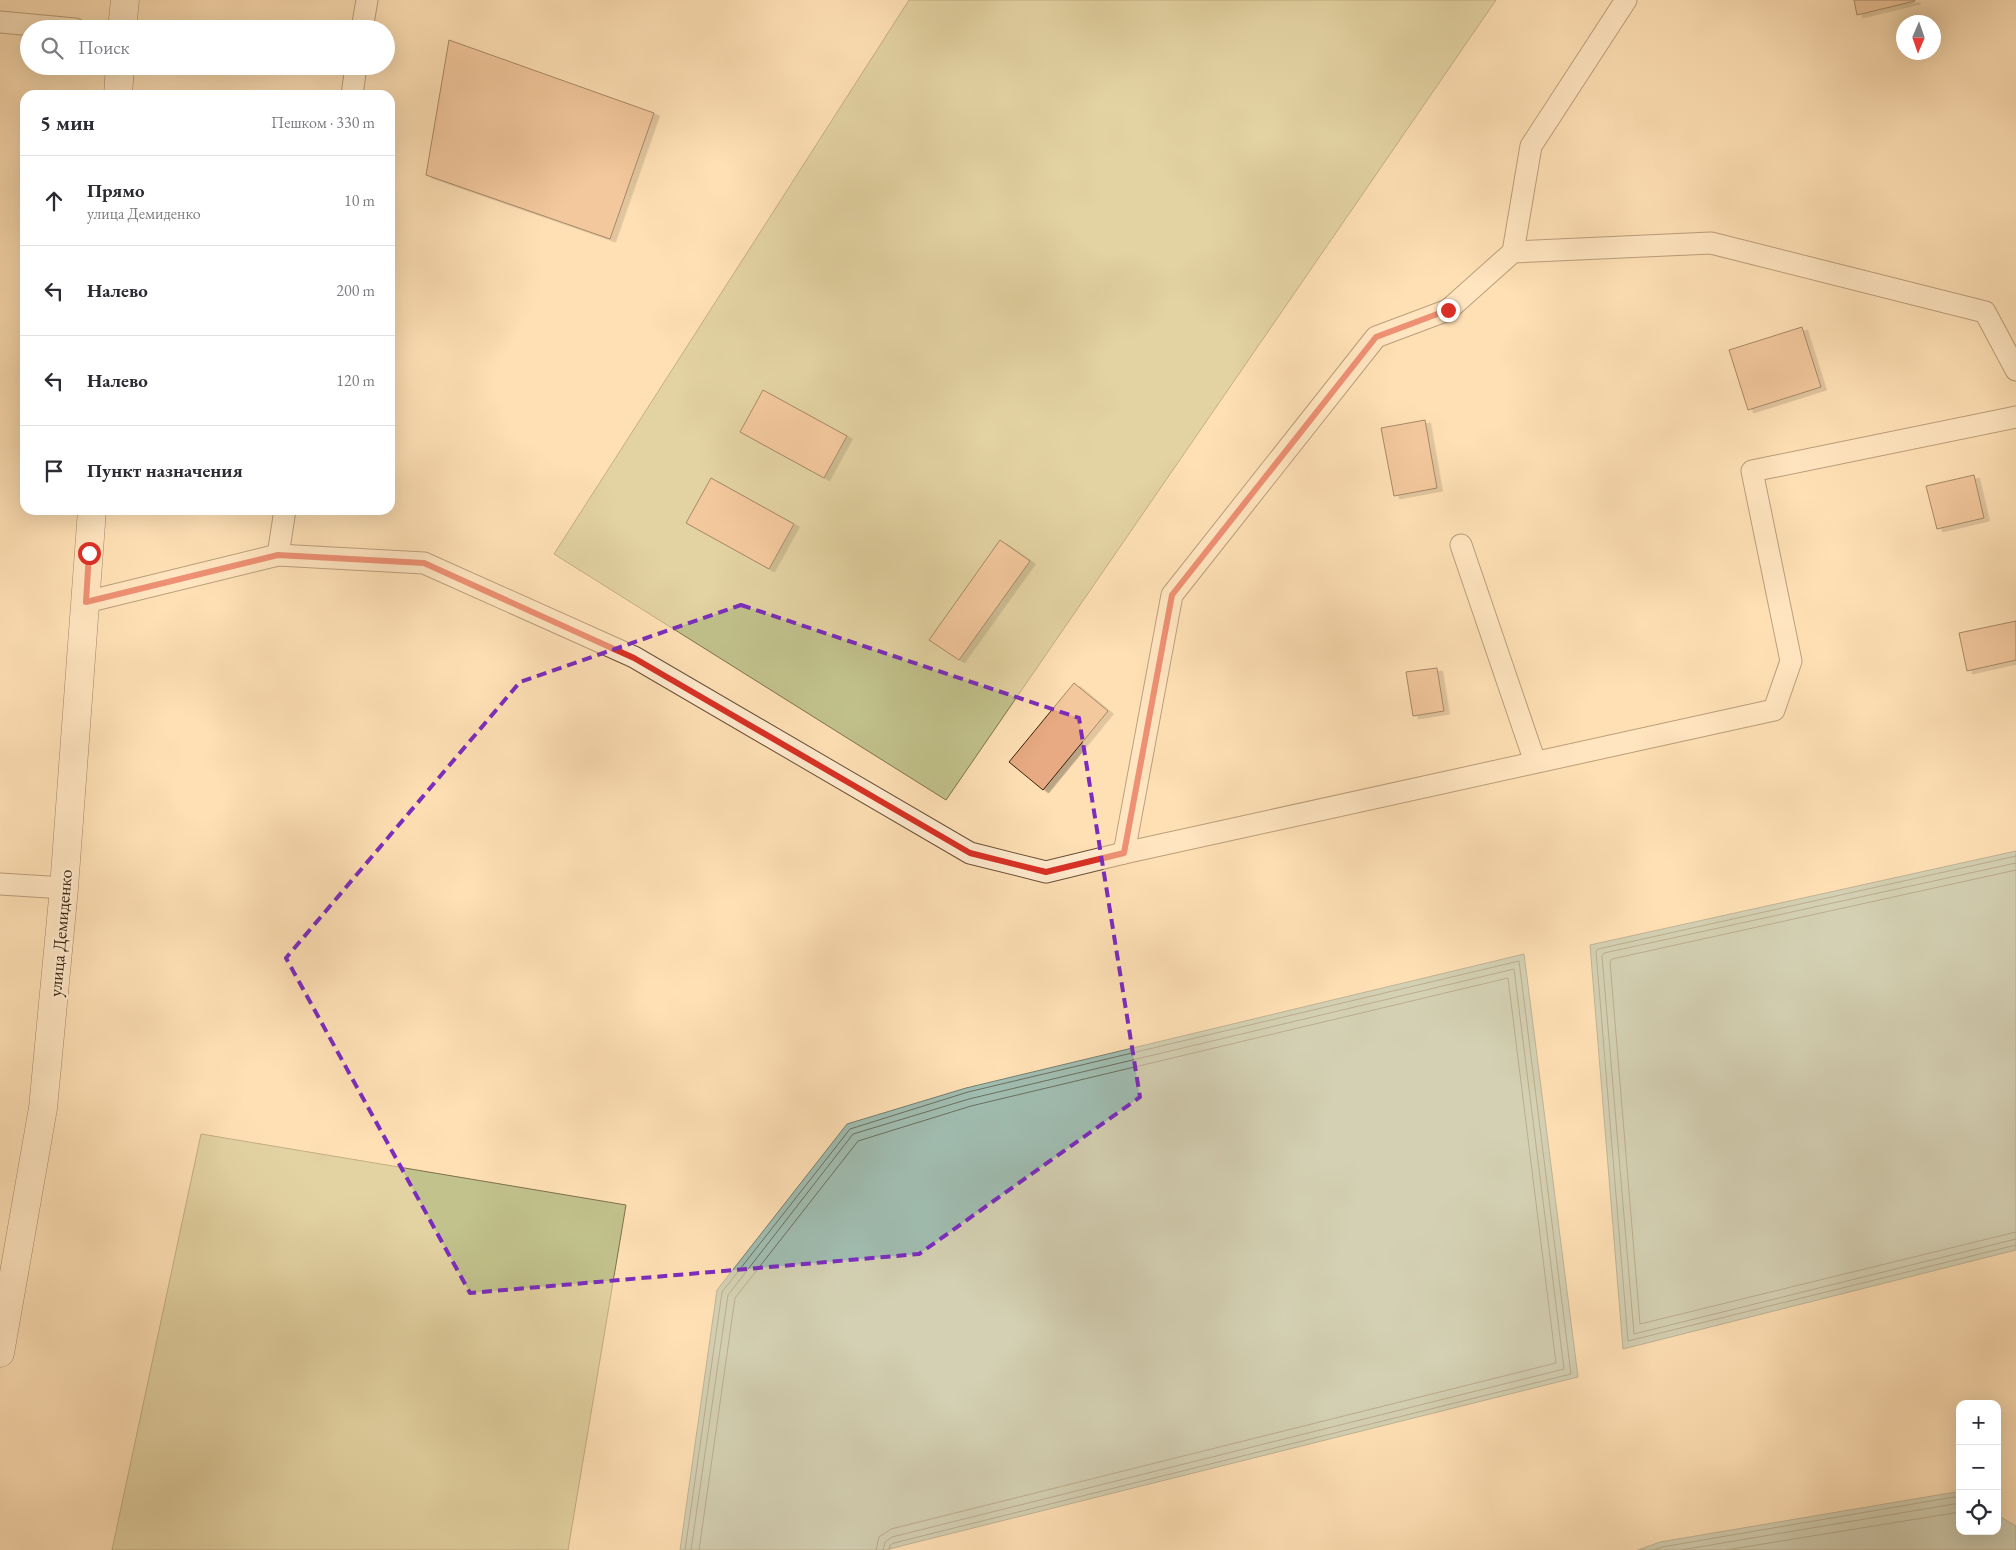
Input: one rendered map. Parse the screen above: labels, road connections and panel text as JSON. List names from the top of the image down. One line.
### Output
{"streets":{"main road":["улица Демиденко"]},"north":"bottom","page":{"search":"Поиск","heading":["5 мин","Пешком · 330 m"],"list":[["Прямо","улица Демиденко","10 m"],["Налево","200 m"],["Налево","120 m"],"Пункт назначения"],"map_buttons":["+","−"]}}
